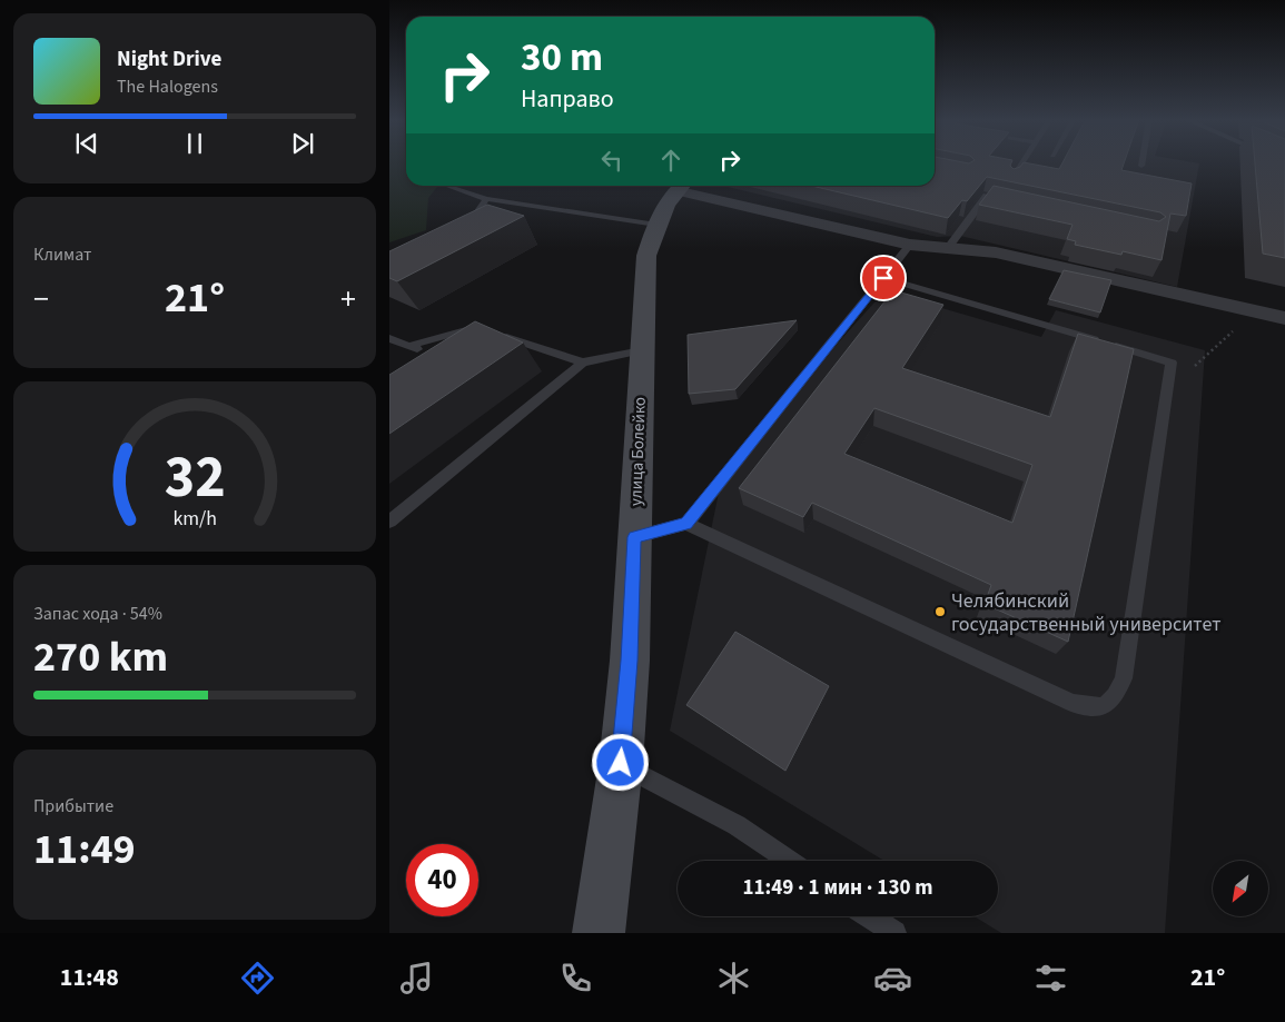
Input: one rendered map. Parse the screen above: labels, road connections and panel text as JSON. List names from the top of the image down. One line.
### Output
{"streets":{"street":["улица Болейко"]},"places":["Челябинский государственный университет"],"north":"bottom left","page":{"turn":["30 m","Направо"],"song":["Night Drive","The Halogens"],"tile":["Климат",["Запас хода · 54%","270 km"],["Прибытие","11:49"]],"heat":["−","21°","+"],"limit":"40","trip":"11:49 · 1 мин · 130 m","tabs":["11:48","21°"],"gauge":["32","km/h"]}}
